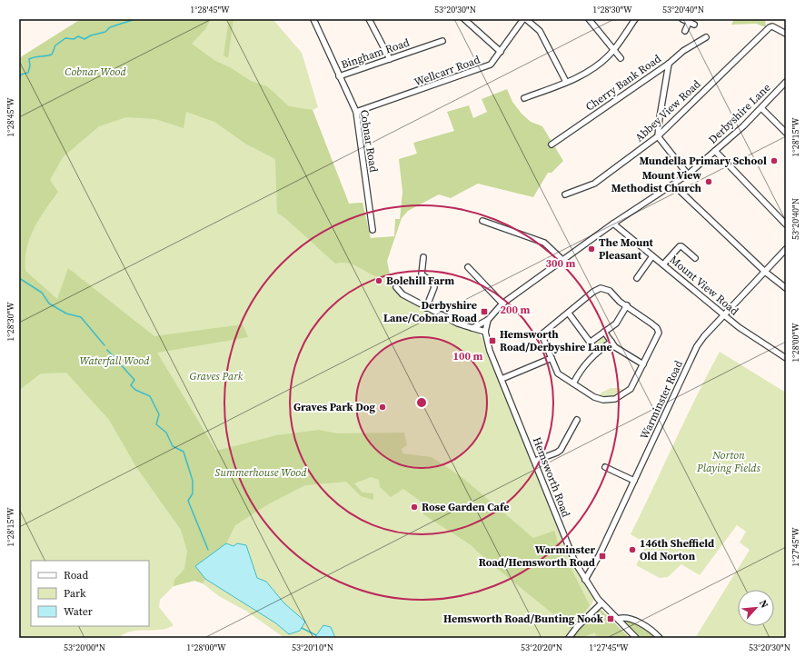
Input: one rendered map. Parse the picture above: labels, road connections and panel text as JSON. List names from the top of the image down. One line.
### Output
{"streets":{"street":["Bingham Road","Wellcarr Road","Cherry Bank Road","Abbey View Road","Derbyshire Lane","Cobnar Road","Mount View Road","Warminster Road","Hemsworth Road"]},"crossings":[["Bingham Road","Cobnar Road"],["Wellcarr Road","Cobnar Road"],["Derbyshire Lane","Mount View Road"],["Derbyshire Lane","Hemsworth Road"],["Mount View Road","Warminster Road"],["Warminster Road","Hemsworth Road"]],"parks":["Cobnar Wood","Waterfall Wood","Graves Park","Norton Playing Fields","Summerhouse Wood"],"places":{"other":["Mundella Primary School","Mount View Methodist Church","The Mount Pleasant","Bolehill Farm","Graves Park Dog","Rose Garden Cafe","146th Sheffield Old Norton"],"transit":["Derbyshire Lane/Cobnar Road","Hemsworth Road/Derbyshire Lane","Warminster Road/Hemsworth Road","Hemsworth Road/Bunting Nook"]},"legend":["Road","Park","Water"],"north":"top right","coordinates":["1°28'45\"W","53°20'30\"N","1°28'30\"W","53°20'40\"N","1°28'15\"W","1°28'00\"W","1°27'45\"W","53°20'00\"N","53°20'10\"N","53°20'20\"N"],"rings":["300 m","200 m","100 m"]}
